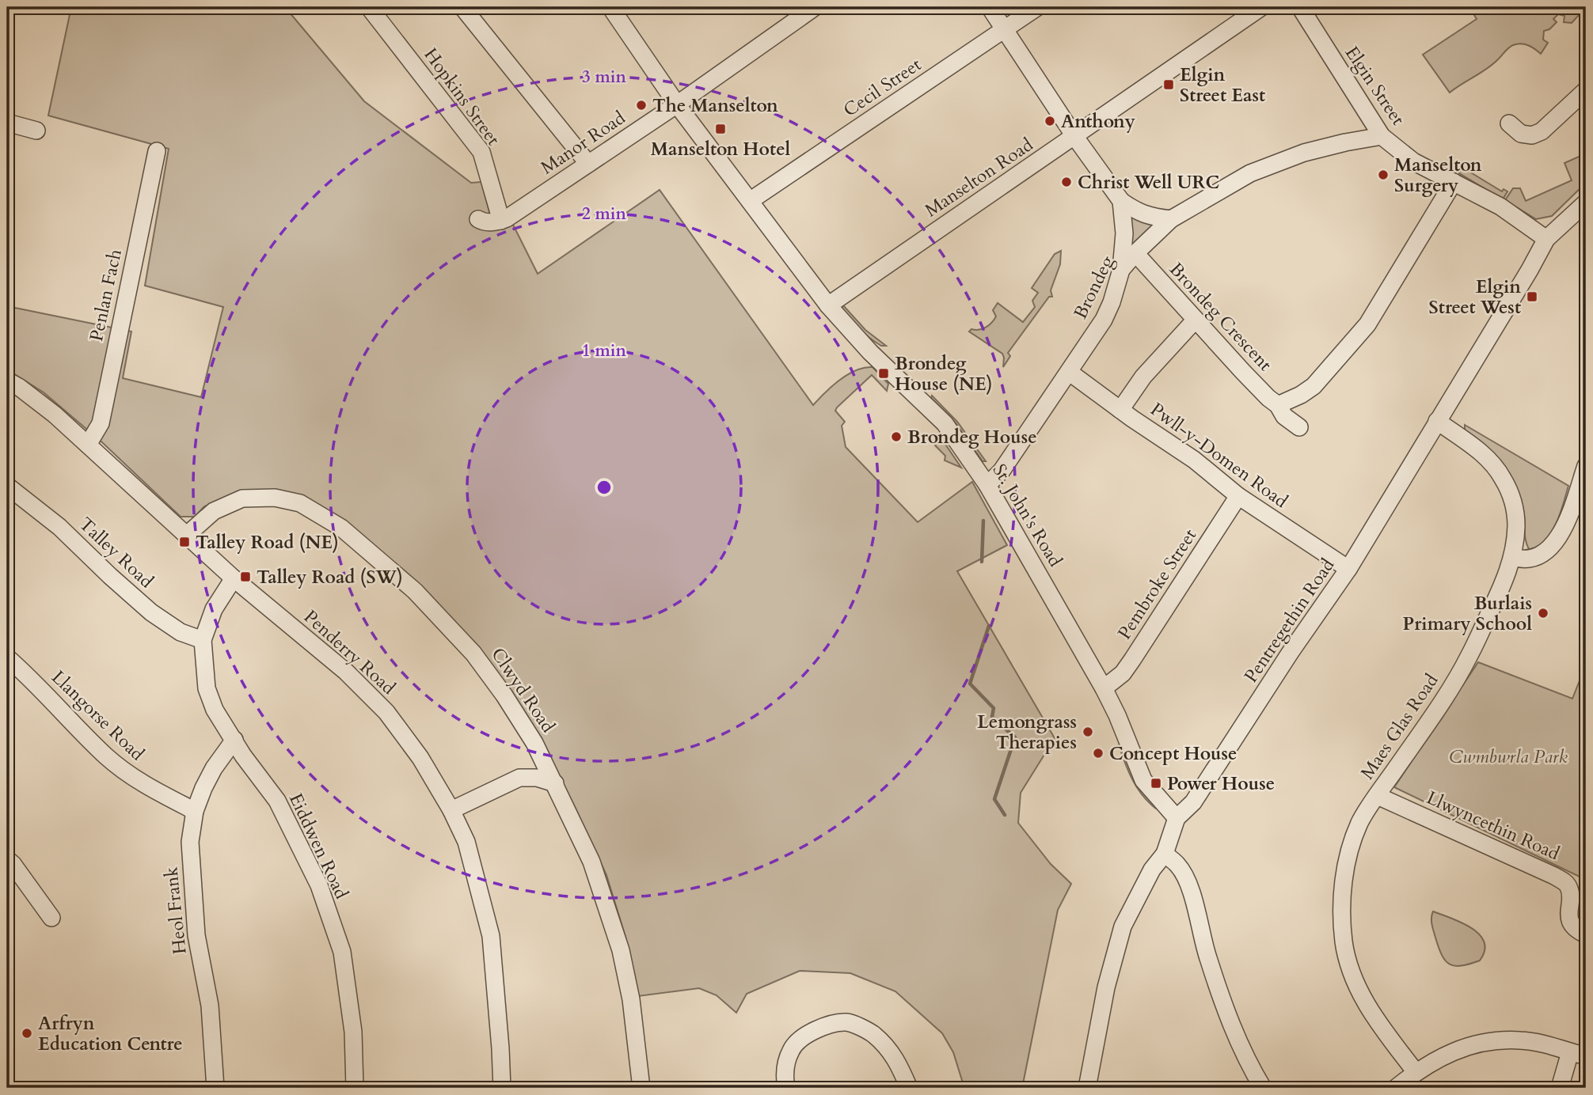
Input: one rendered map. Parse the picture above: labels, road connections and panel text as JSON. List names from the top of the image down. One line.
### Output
{"streets":{"street":["Elgin Street","Cecil Street","Hopkins Street","Manor Road","Manselton Road","Brondeg","Penlan Fach","Brondeg Crescent","Pwll-y-Domen Road","St. John's Road","Talley Road","Pembroke Street","Pentregethin Road","Penderry Road","Clwyd Road","Llangorse Road","Maes Glas Road","Llwyncethin Road","Eiddwen Road","Heol Frank"]},"crossings":[["Elgin Street","Brondeg"],["Elgin Street","Pentregethin Road"],["Cecil Street","St. John's Road"],["Hopkins Street","Manor Road"],["Manor Road","St. John's Road"],["Manselton Road","St. John's Road"],["Brondeg","Brondeg Crescent"],["Brondeg","Pwll-y-Domen Road"],["Brondeg","St. John's Road"],["Penlan Fach","Penderry Road"],["Pwll-y-Domen Road","Pembroke Street"],["Pwll-y-Domen Road","Pentregethin Road"],["St. John's Road","Pembroke Street"],["St. John's Road","Pentregethin Road"],["Talley Road","Eiddwen Road"],["Pentregethin Road","Maes Glas Road"],["Penderry Road","Clwyd Road"],["Penderry Road","Eiddwen Road"],["Llangorse Road","Heol Frank"],["Maes Glas Road","Llwyncethin Road"],["Eiddwen Road","Heol Frank"]],"parks":["Cwmbwrla Park"],"places":{"transit":["Elgin Street East","Manselton Hotel","Elgin Street West","Brondeg House (NE)","Talley Road (NE)","Talley Road (SW)","Power House"],"other":["The Manselton","Anthony","Manselton Surgery","Christ Well URC","Brondeg House","Burlais Primary School","Lemongrass Therapies","Concept House","Arfryn Education Centre"]},"rings":["3 min","2 min","1 min"]}
